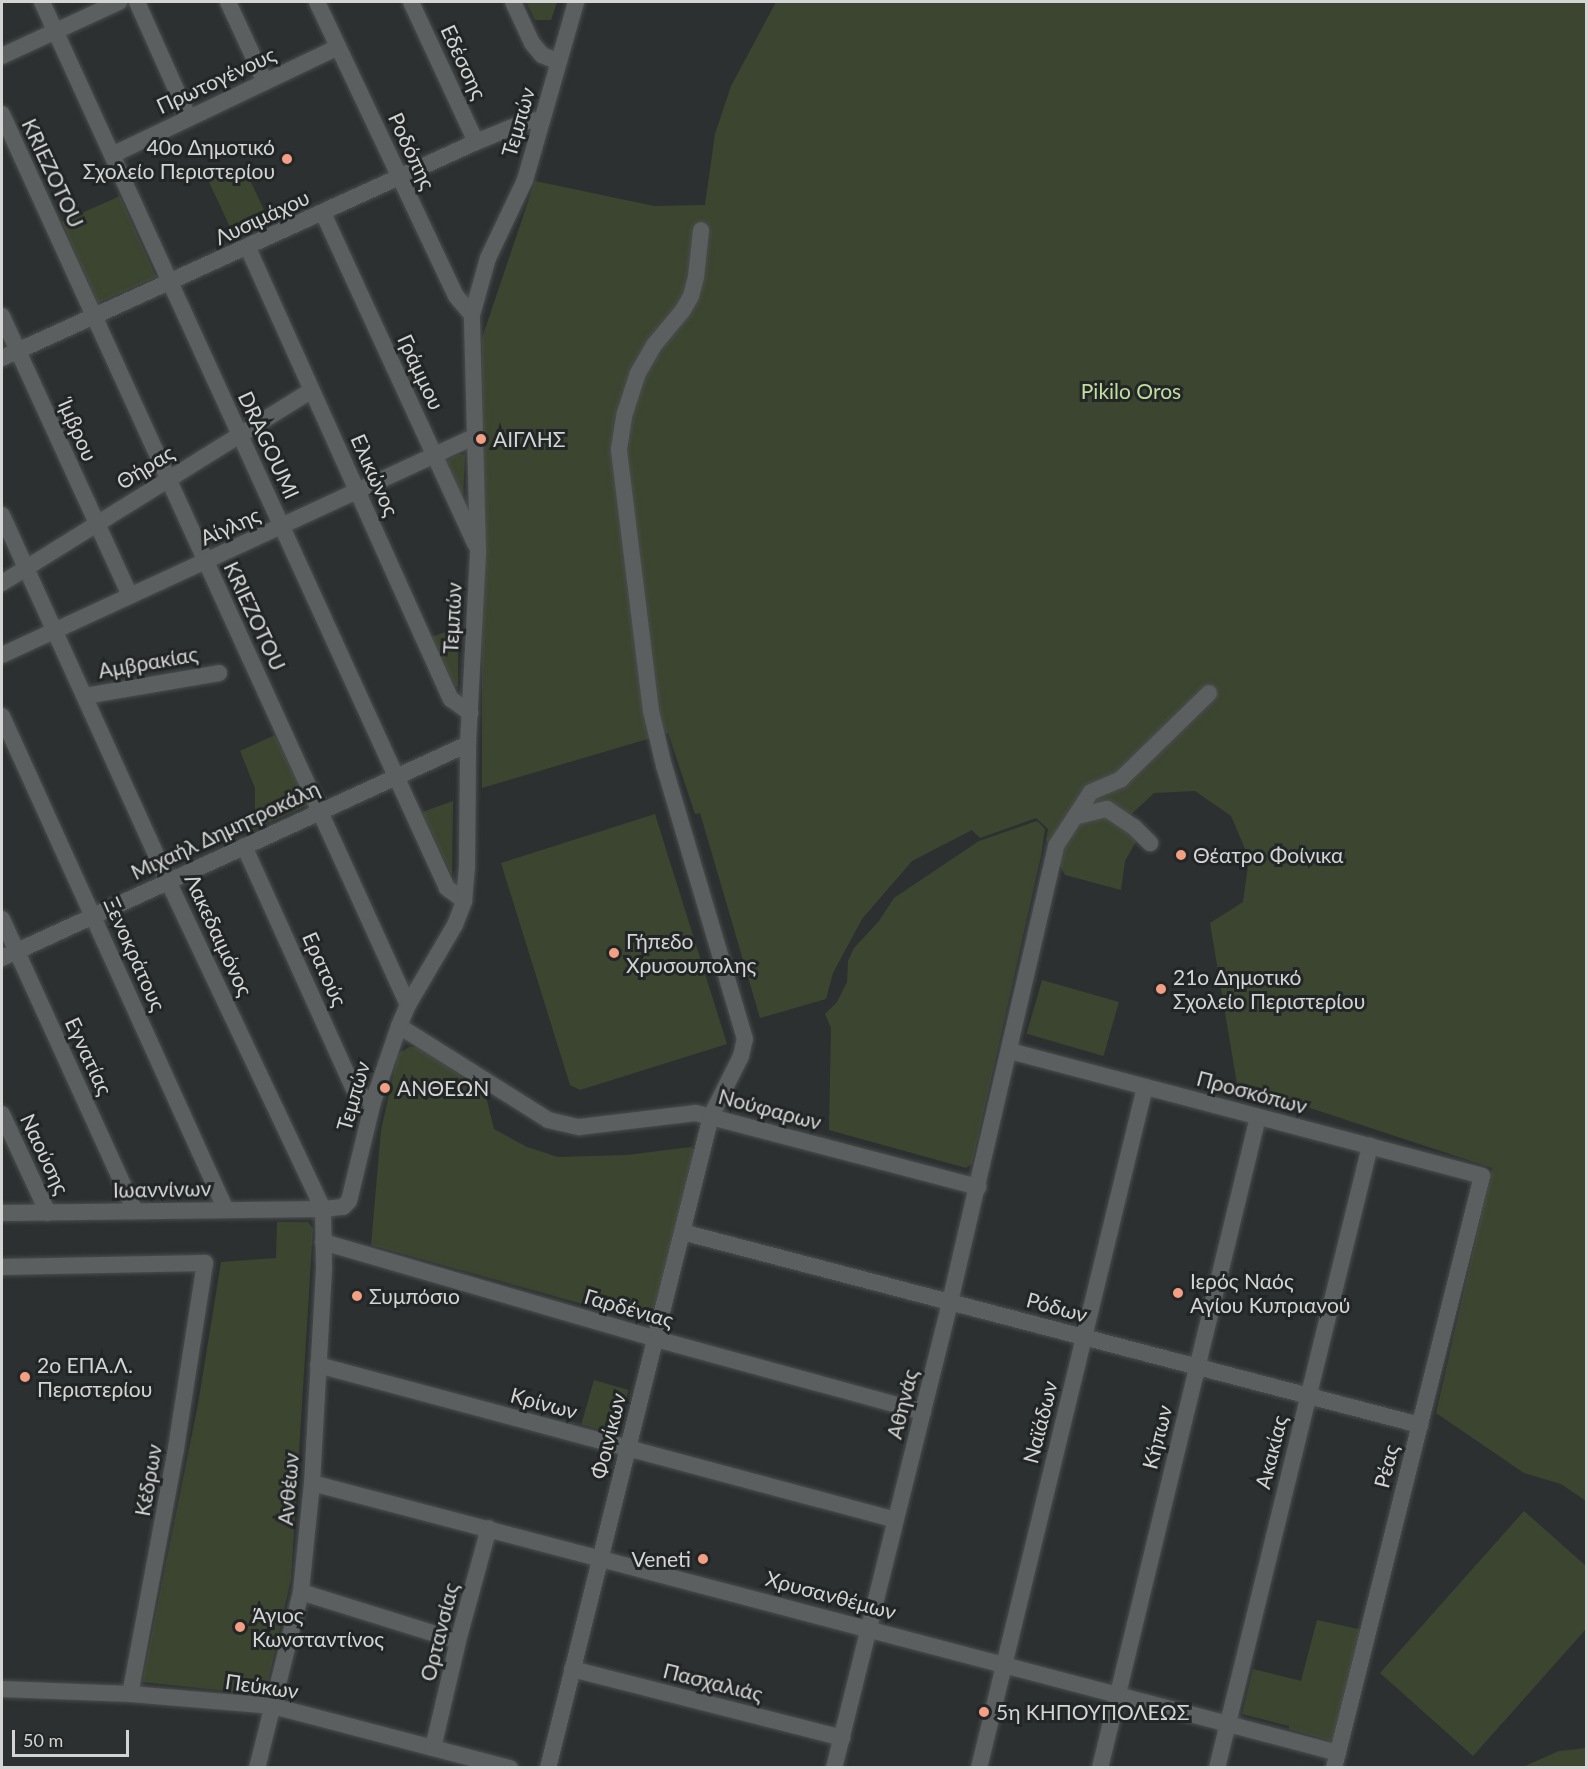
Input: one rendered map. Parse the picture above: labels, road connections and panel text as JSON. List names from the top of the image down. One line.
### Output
{"streets":{"street":["Εδέσσης","Πρωτογένους","Τεμπών","Ροδόπης","KRIEZOTOU","Λυσιμάχου","Γράμμου","Ίμβρου","DRAGOUMI","Θήρας","Ελικώνος","Αίγλης","Αμβρακίας","Μιχαήλ Δημητροκάλη","Λακεδαιμόνος","Ξενοκράτους","Ερατούς","Εγνατίας","Προσκόπων","Νούφαρων","Ναούσης","Ιωαννίνων","Ρόδων","Γαρδένιας","Κρίνων","Αθηνάς","Ναϊάδων","Φοινίκων","Κήπων","Ακακίας","Ρέας","Κέδρων","Ανθέων","Χρυσανθέμων","Ορτανσίας","Πασχαλιάς","Πεύκων"]},"crossings":[["Εδέσσης","Λυσιμάχου"],["Πρωτογένους","Ροδόπης"],["Πρωτογένους","DRAGOUMI"],["Τεμπών","Ροδόπης"],["Τεμπών","KRIEZOTOU"],["Τεμπών","Λυσιμάχου"],["Τεμπών","Γράμμου"],["Τεμπών","DRAGOUMI"],["Τεμπών","Ελικώνος"],["Τεμπών","Αίγλης"],["Τεμπών","Μιχαήλ Δημητροκάλη"],["Τεμπών","Λακεδαιμόνος"],["Τεμπών","Ερατούς"],["Τεμπών","Νούφαρων"],["Τεμπών","Ιωαννίνων"],["Τεμπών","Ανθέων"],["Ροδόπης","Λυσιμάχου"],["KRIEZOTOU","Λυσιμάχου"],["KRIEZOTOU","Θήρας"],["KRIEZOTOU","Αίγλης"],["KRIEZOTOU","Μιχαήλ Δημητροκάλη"],["Λυσιμάχου","Γράμμου"],["Λυσιμάχου","Ίμβρου"],["Λυσιμάχου","DRAGOUMI"],["Λυσιμάχου","Ελικώνος"],["Γράμμου","Αίγλης"],["Ίμβρου","Θήρας"],["Ίμβρου","Αίγλης"],["DRAGOUMI","Θήρας"],["DRAGOUMI","Αίγλης"],["DRAGOUMI","Μιχαήλ Δημητροκάλη"],["Θήρας","Ελικώνος"],["Θήρας","Λακεδαιμόνος"],["Ελικώνος","Αίγλης"],["Αίγλης","Λακεδαιμόνος"],["Αμβρακίας","Λακεδαιμόνος"],["Μιχαήλ Δημητροκάλη","Λακεδαιμόνος"],["Μιχαήλ Δημητροκάλη","Ξενοκράτους"],["Μιχαήλ Δημητροκάλη","Ερατούς"],["Μιχαήλ Δημητροκάλη","Εγνατίας"],["Λακεδαιμόνος","Ιωαννίνων"],["Λακεδαιμόνος","Ανθέων"],["Ξενοκράτους","Ιωαννίνων"],["Εγνατίας","Ιωαννίνων"],["Προσκόπων","Αθηνάς"],["Προσκόπων","Ναϊάδων"],["Προσκόπων","Κήπων"],["Προσκόπων","Ακακίας"],["Προσκόπων","Ρέας"],["Νούφαρων","Αθηνάς"],["Νούφαρων","Φοινίκων"],["Ναούσης","Ιωαννίνων"],["Ιωαννίνων","Ανθέων"],["Ρόδων","Αθηνάς"],["Ρόδων","Ναϊάδων"],["Ρόδων","Φοινίκων"],["Ρόδων","Κήπων"],["Ρόδων","Ακακίας"],["Ρόδων","Ρέας"],["Γαρδένιας","Αθηνάς"],["Γαρδένιας","Φοινίκων"],["Γαρδένιας","Ανθέων"],["Κρίνων","Αθηνάς"],["Κρίνων","Φοινίκων"],["Κρίνων","Ανθέων"],["Αθηνάς","Χρυσανθέμων"],["Αθηνάς","Πασχαλιάς"],["Ναϊάδων","Χρυσανθέμων"],["Φοινίκων","Χρυσανθέμων"],["Φοινίκων","Πασχαλιάς"],["Κήπων","Χρυσανθέμων"],["Ακακίας","Χρυσανθέμων"],["Ρέας","Χρυσανθέμων"],["Κέδρων","Πεύκων"],["Ανθέων","Χρυσανθέμων"],["Ανθέων","Πεύκων"],["Χρυσανθέμων","Ορτανσίας"],["Ορτανσίας","Πεύκων"]],"parks":["Pikilo Oros"],"places":["40ο Δημοτικό Σχολείο Περιστερίου","ΑΙΓΛΗΣ","Θέατρο Φοίνικα","Γήπεδο Χρυσουπολης","21ο Δημοτικό Σχολείο Περιστερίου","ΑΝΘΕΩΝ","Ιερός Ναός Αγίου Κυπριανού","Συμπόσιο","2ο ΕΠΑ.Λ. Περιστερίου","Veneti","Άγιος Κωνσταντίνος","5η ΚΗΠΟΥΠΟΛΕΩΣ"],"scale_bar":"50 m"}
